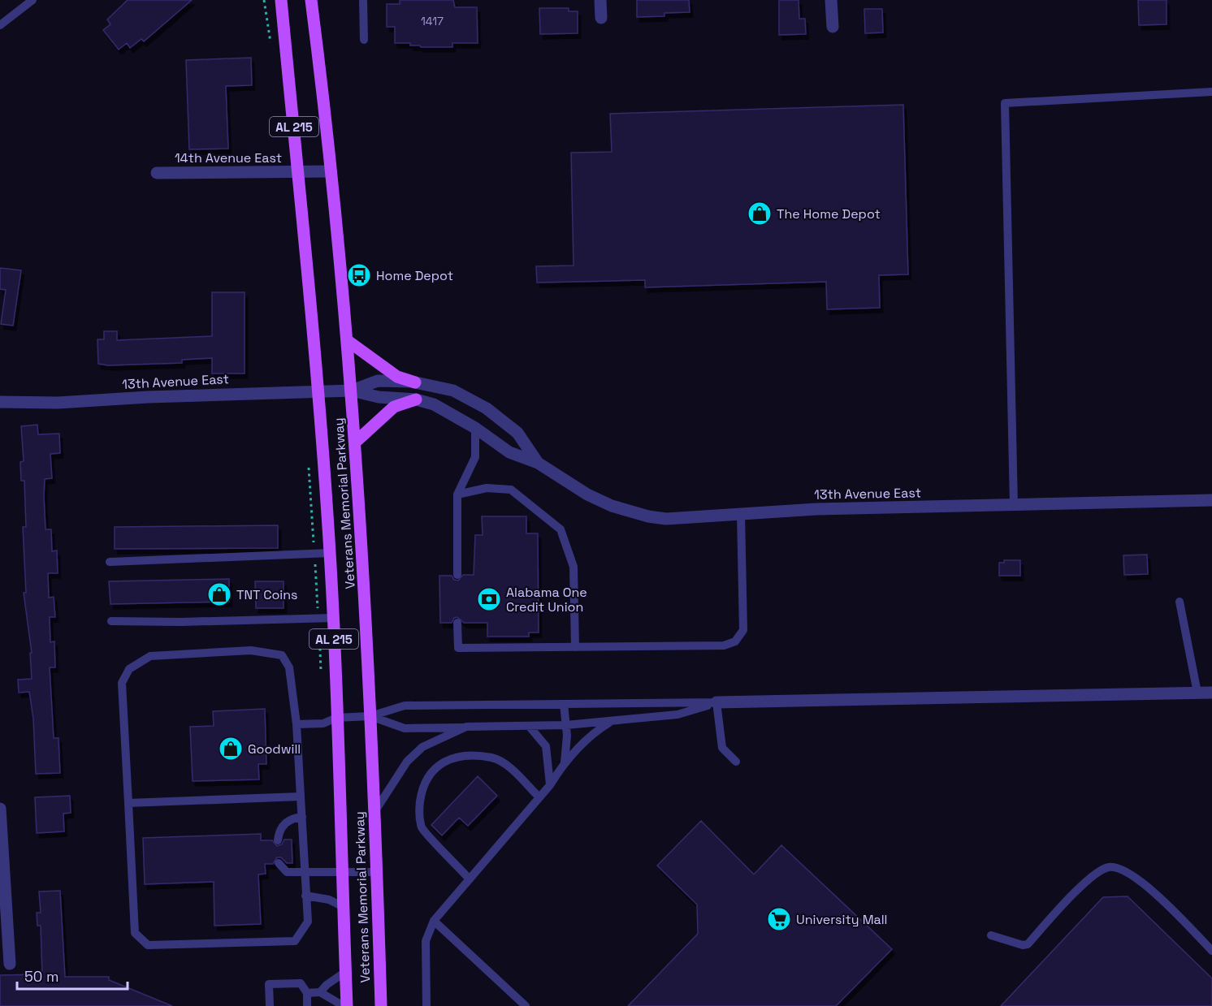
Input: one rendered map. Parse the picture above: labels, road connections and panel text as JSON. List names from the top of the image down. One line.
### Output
{"streets":{"main road":["AL 215","Veterans Memorial Parkway"],"street":["14th Avenue East","13th Avenue East"]},"crossings":[["14th Avenue East","Veterans Memorial Parkway"],["13th Avenue East","Veterans Memorial Parkway"]],"places":{"shop":["The Home Depot","TNT Coins","Goodwill"],"bus stop":["Home Depot"],"bank":["Alabama One Credit Union"],"supermarket":["University Mall"]},"house_numbers":["1417"],"scale_bar":"50 m"}
